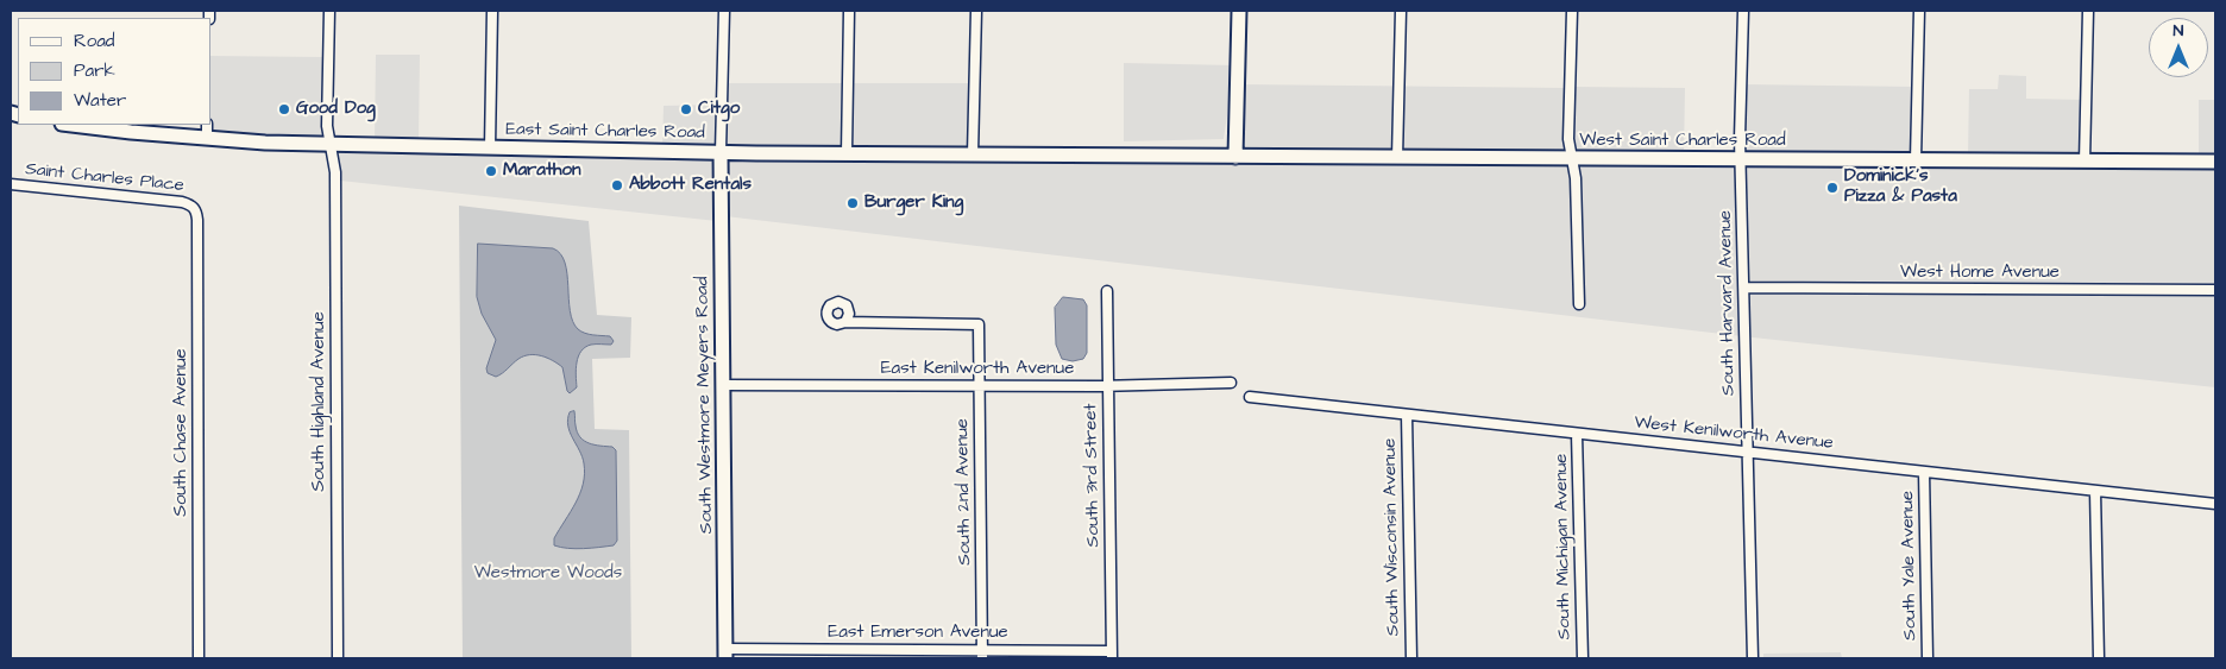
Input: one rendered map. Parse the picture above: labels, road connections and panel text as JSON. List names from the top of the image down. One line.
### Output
{"streets":{"main road":["East Saint Charles Road","West Saint Charles Road","South Westmore Meyers Road"],"street":["Saint Charles Place","West Home Avenue","South Harvard Avenue","East Kenilworth Avenue","South Highland Avenue","South Chase Avenue","West Kenilworth Avenue","South 3rd Street","South 2nd Avenue","South Wisconsin Avenue","South Michigan Avenue","South Yale Avenue","East Emerson Avenue"]},"crossings":[["East Saint Charles Road","West Saint Charles Road"],["East Saint Charles Road","South Highland Avenue"],["East Saint Charles Road","South Westmore Meyers Road"],["West Saint Charles Road","South Harvard Avenue"],["Saint Charles Place","South Chase Avenue"],["West Home Avenue","South Harvard Avenue"],["South Harvard Avenue","West Kenilworth Avenue"],["East Kenilworth Avenue","South Westmore Meyers Road"],["East Kenilworth Avenue","South 3rd Street"],["East Kenilworth Avenue","South 2nd Avenue"],["South Westmore Meyers Road","East Emerson Avenue"],["West Kenilworth Avenue","South Wisconsin Avenue"],["West Kenilworth Avenue","South Michigan Avenue"],["West Kenilworth Avenue","South Yale Avenue"],["South 3rd Street","East Emerson Avenue"],["South 2nd Avenue","East Emerson Avenue"]],"parks":["Westmore Woods"],"places":["Good Dog","Citgo","Marathon","Abbott Rentals","Dominick's Pizza & Pasta","Burger King"],"legend":["Road","Park","Water"],"north":"top"}
